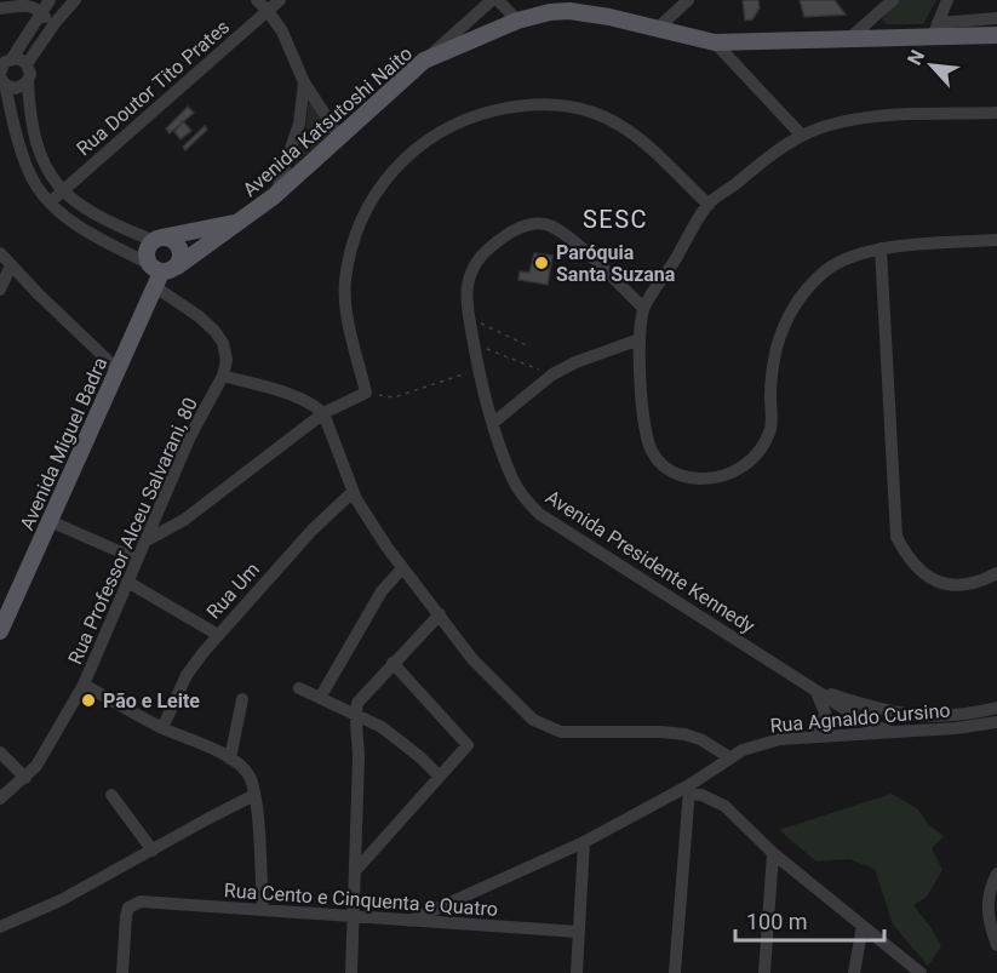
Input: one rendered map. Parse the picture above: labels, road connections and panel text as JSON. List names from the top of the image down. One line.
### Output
{"streets":{"main road":["Avenida Katsutoshi Naito","Avenida Miguel Badra"],"street":["Rua Doutor Tito Prates","Rua Professor Alceu Salvarani, 80","Avenida Presidente Kennedy","Rua Um","Rua Agnaldo Cursino","Rua Cento e Cinquenta e Quatro"]},"crossings":[["Avenida Presidente Kennedy","Rua Agnaldo Cursino"],["Rua Agnaldo Cursino","Rua Cento e Cinquenta e Quatro"]],"districts":["SESC"],"places":["Paróquia Santa Suzana","Pão e Leite"],"scale_bar":"100 m","north":"top left"}
